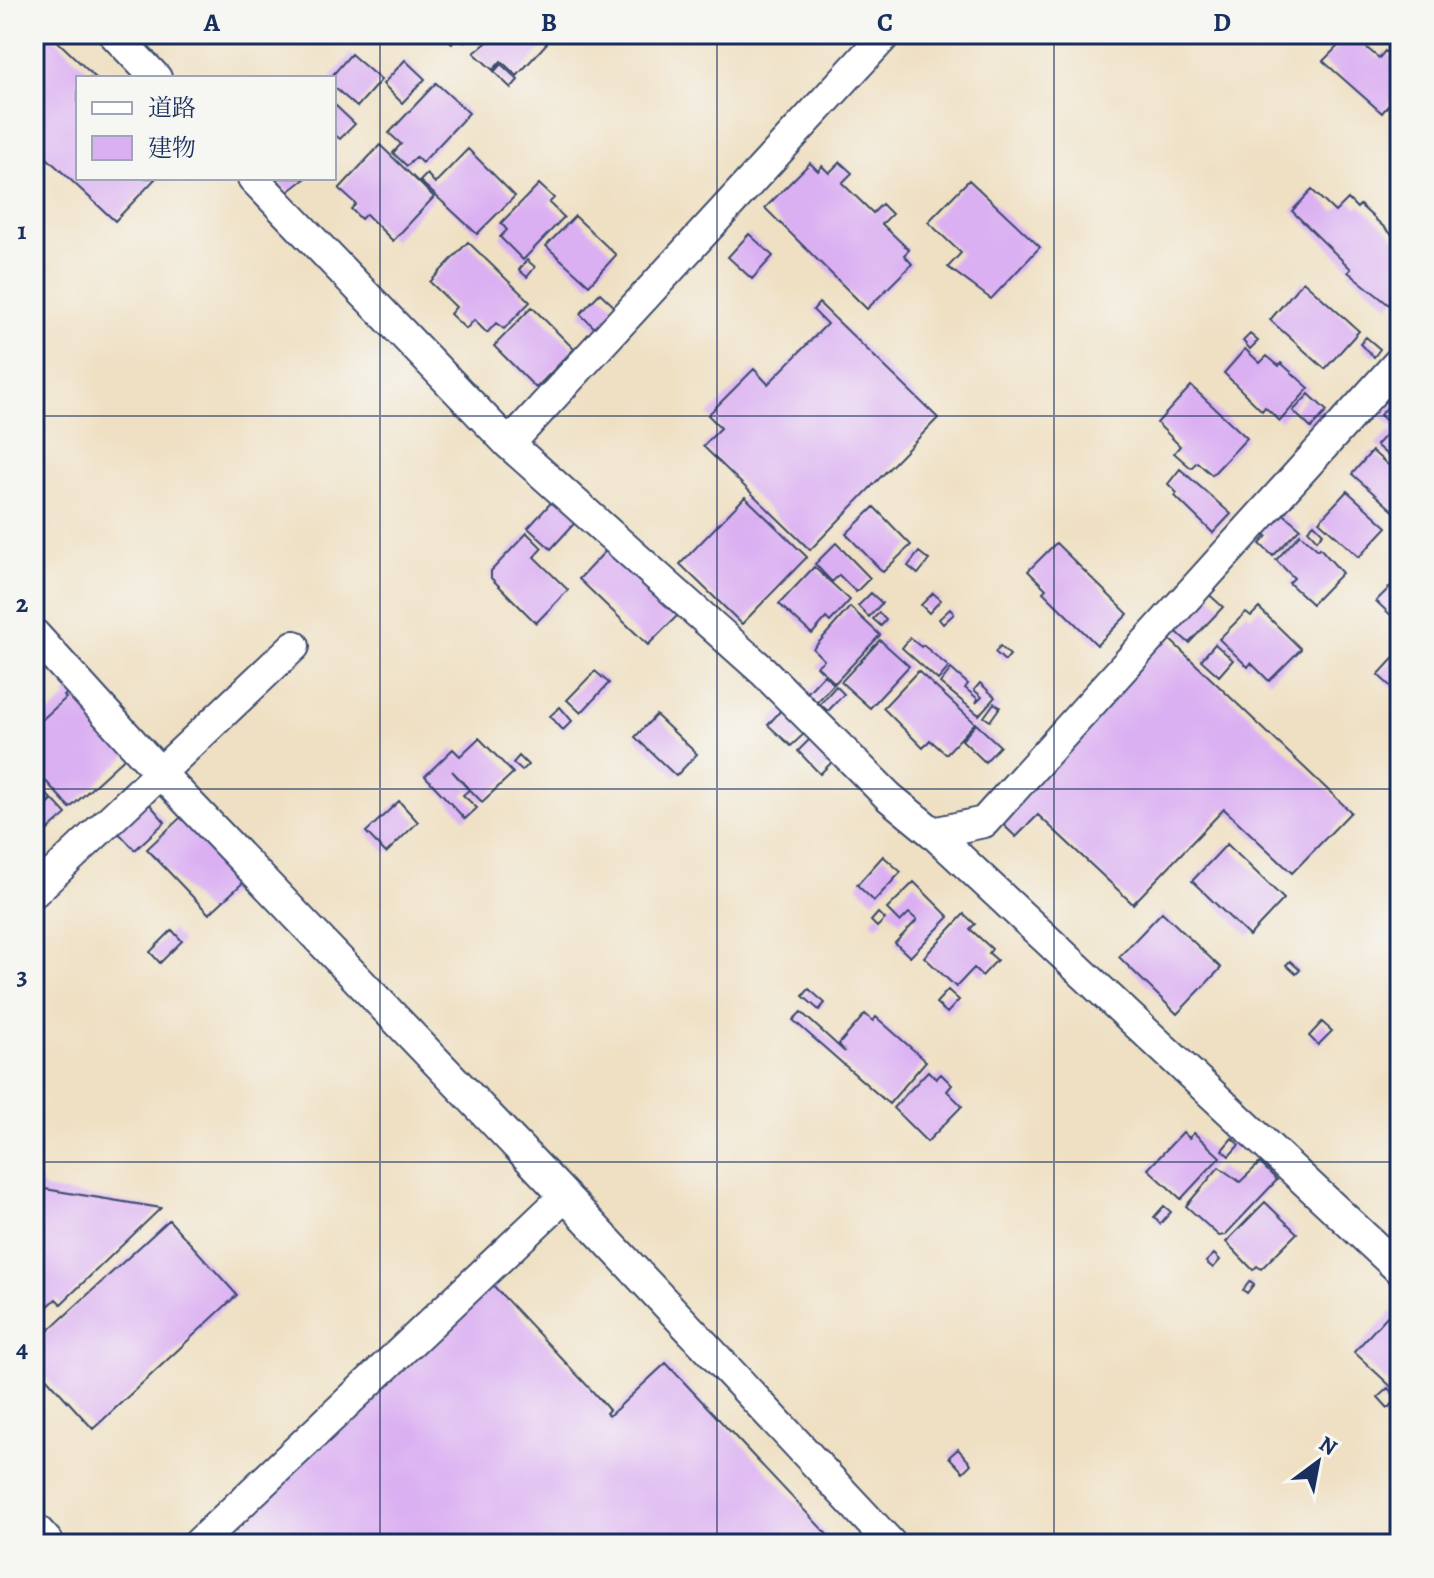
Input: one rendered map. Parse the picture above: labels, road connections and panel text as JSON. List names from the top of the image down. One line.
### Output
{"legend":["道路","建物"],"north":"top right","grid":{"columns":["A","B","C","D"],"rows":["1","2","3","4"]}}
